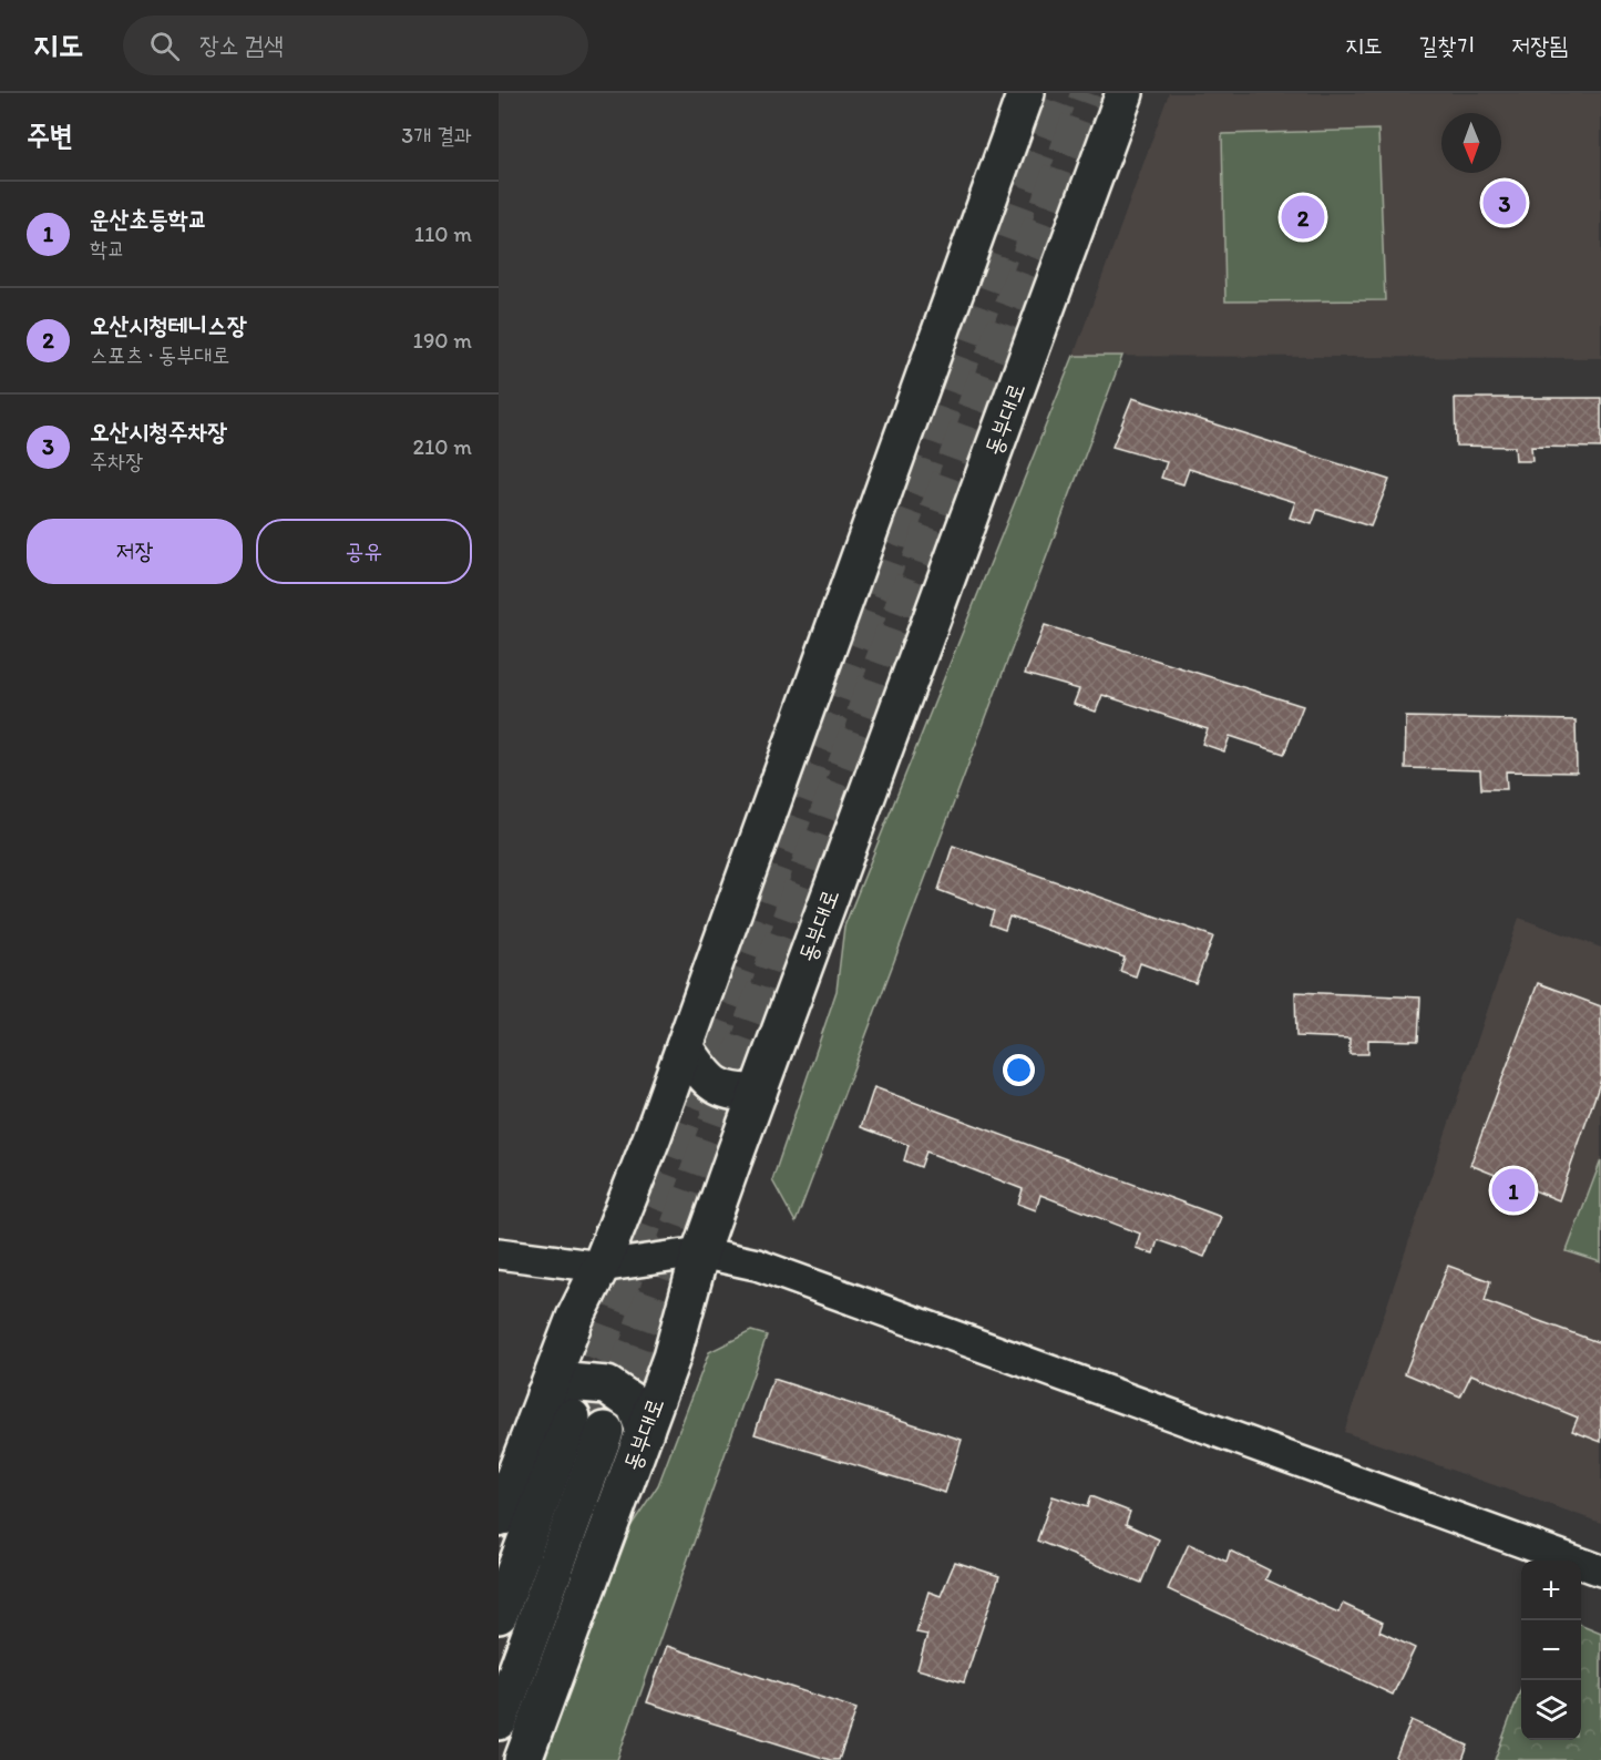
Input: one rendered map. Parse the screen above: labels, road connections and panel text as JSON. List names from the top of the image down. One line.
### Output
{"streets":{"main road":["동부대로"]},"north":"bottom","page":{"header":"지도","search":"장소 검색","nav":["지도","길찾기","저장됨"],"heading":["주변","3개 결과"],"pins":["3","2","1"],"list":[{"mark":"1","name":"운산초등학교","note":"학교","value":"110 m"},{"mark":"2","name":"오산시청테니스장","note":"스포츠 · 동부대로","value":"190 m"},{"mark":"3","name":"오산시청주차장","note":"주차장","value":"210 m"}],"buttons":["저장","공유"],"map_buttons":["+","−"]}}
